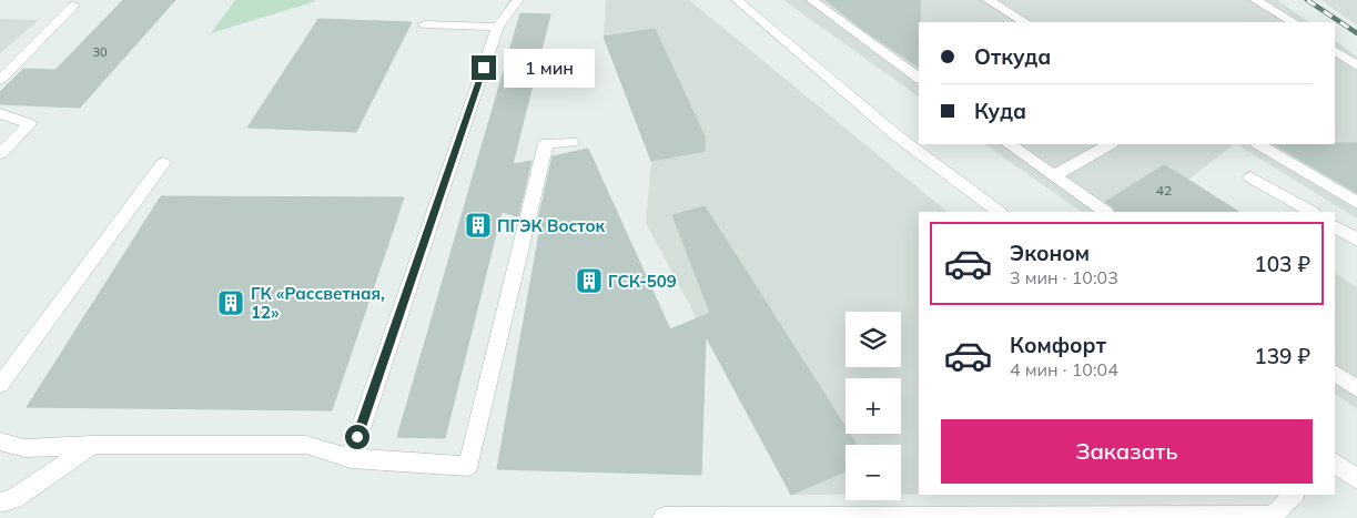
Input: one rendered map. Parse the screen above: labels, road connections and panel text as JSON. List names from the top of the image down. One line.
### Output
{"places":{"building":["ПГЭК Восток","ГСК-509","ГК «Рассветная, 12»"]},"house_numbers":["30","42"],"page":{"banner":["Откуда","Куда"],"bubble":"1 мин","list":[{"name":"Эконом","note":"3 мин · 10:03","value":"103 ₽"},{"name":"Комфорт","note":"4 мин · 10:04","value":"139 ₽"}],"map_buttons":["+","−"],"buttons":"Заказать"}}
